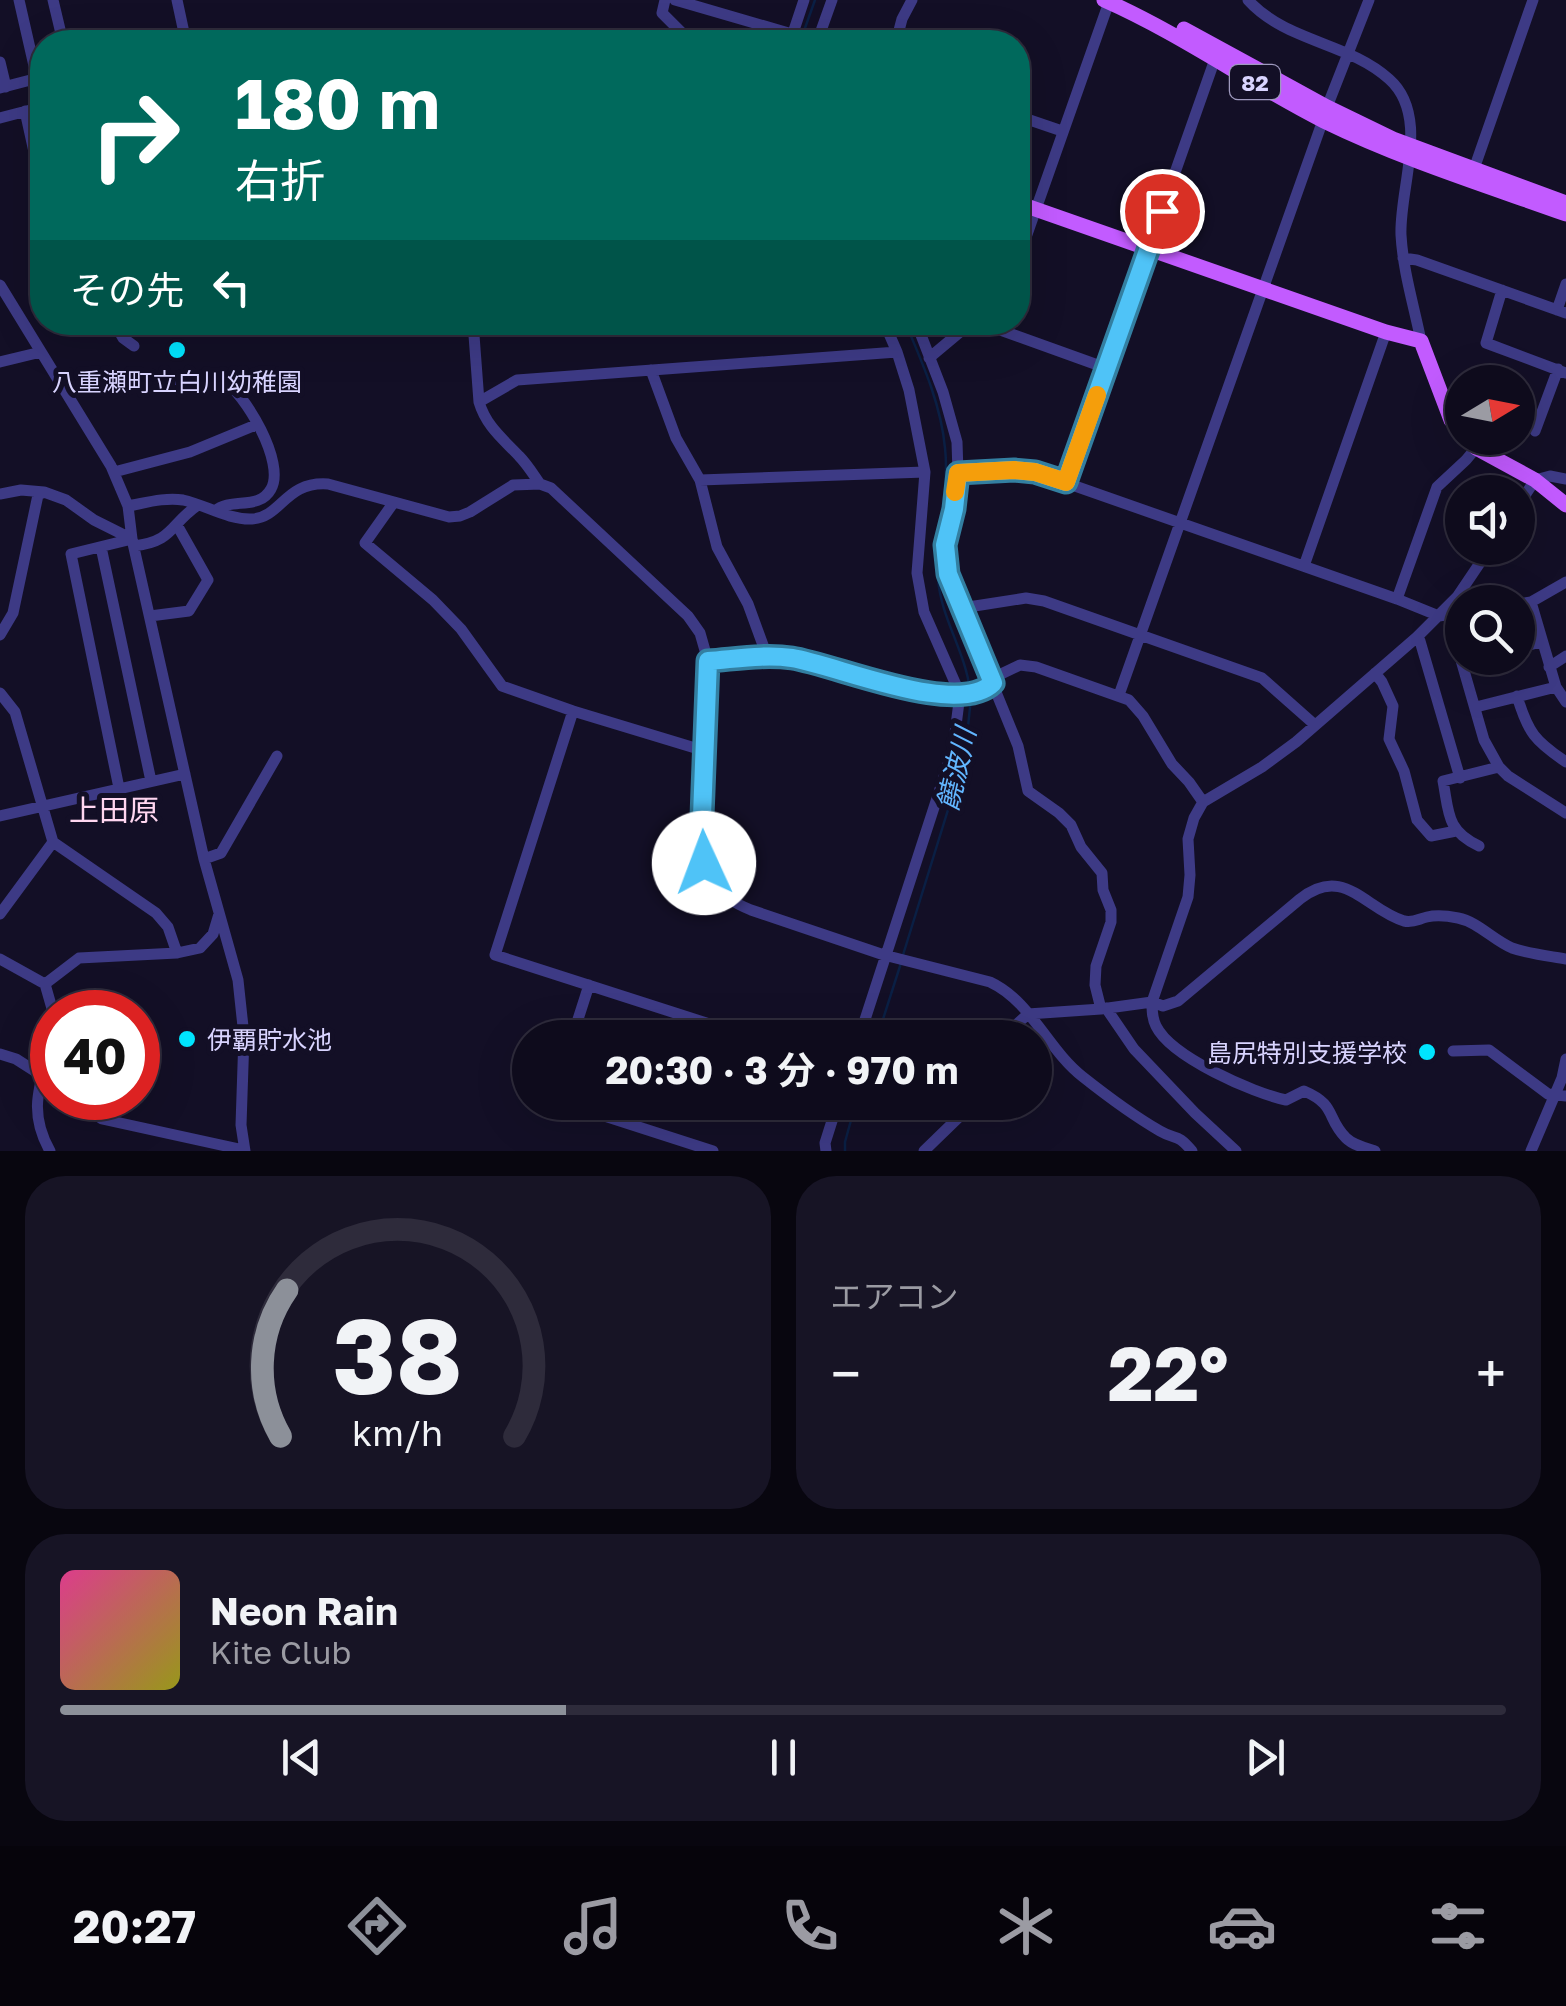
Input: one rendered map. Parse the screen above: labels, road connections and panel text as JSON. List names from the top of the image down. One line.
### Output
{"streets":{"main road":["82"]},"districts":["上田原"],"water":["饒波川"],"places":["八重瀬町立白川幼稚園","伊覇貯水池","島尻特別支援学校"],"north":"right","page":{"turn":["180 m","右折"],"then":"その先","limit":"40","trip":"20:30 · 3 分 · 970 m","tile":"エアコン","heat":["−","22°","+"],"song":["Neon Rain","Kite Club"],"tabs":"20:27","gauge":["38","km/h"]}}
